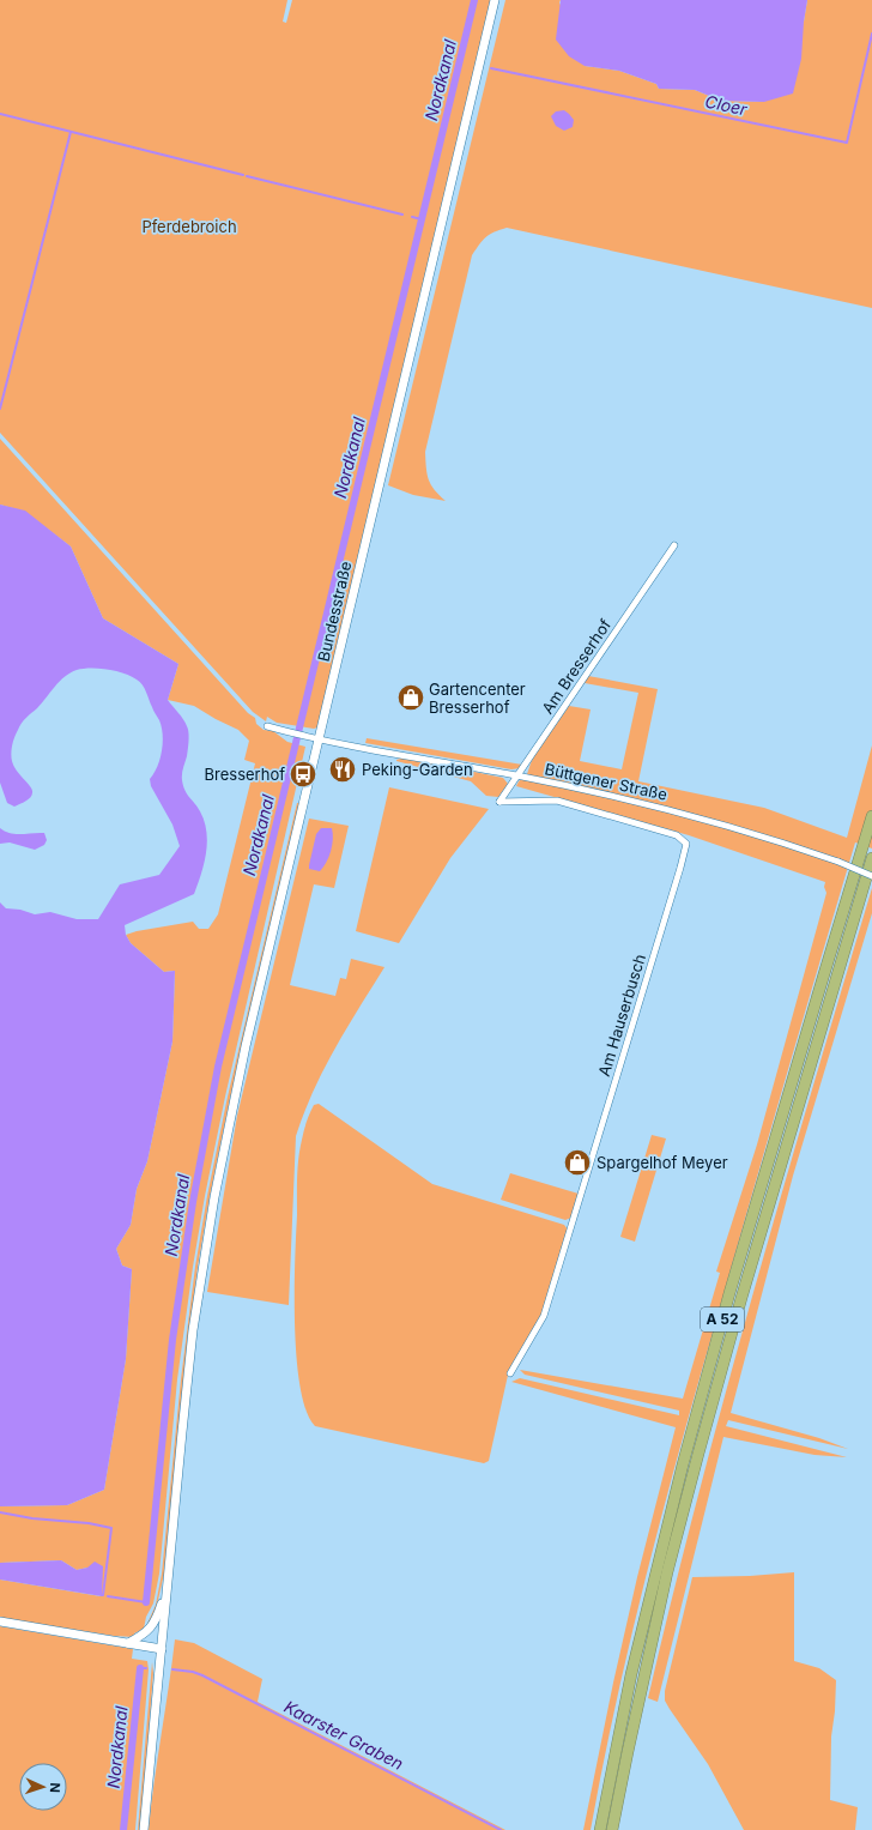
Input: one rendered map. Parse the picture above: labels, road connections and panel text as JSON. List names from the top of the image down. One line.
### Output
{"streets":{"highway":["A 52"],"main road":["Bundesstraße"],"street":["Am Bresserhof","Büttgener Straße","Am Hauserbusch"]},"crossings":[["Bundesstraße","Büttgener Straße"],["Am Bresserhof","Büttgener Straße"],["Am Bresserhof","Am Hauserbusch"]],"water":["Nordkanal","Cloer","Kaarster Graben"],"parks":["Pferdebroich"],"places":{"shop":["Gartencenter Bresserhof","Spargelhof Meyer"],"restaurant":["Peking-Garden"],"bus stop":["Bresserhof"]},"north":"right"}
